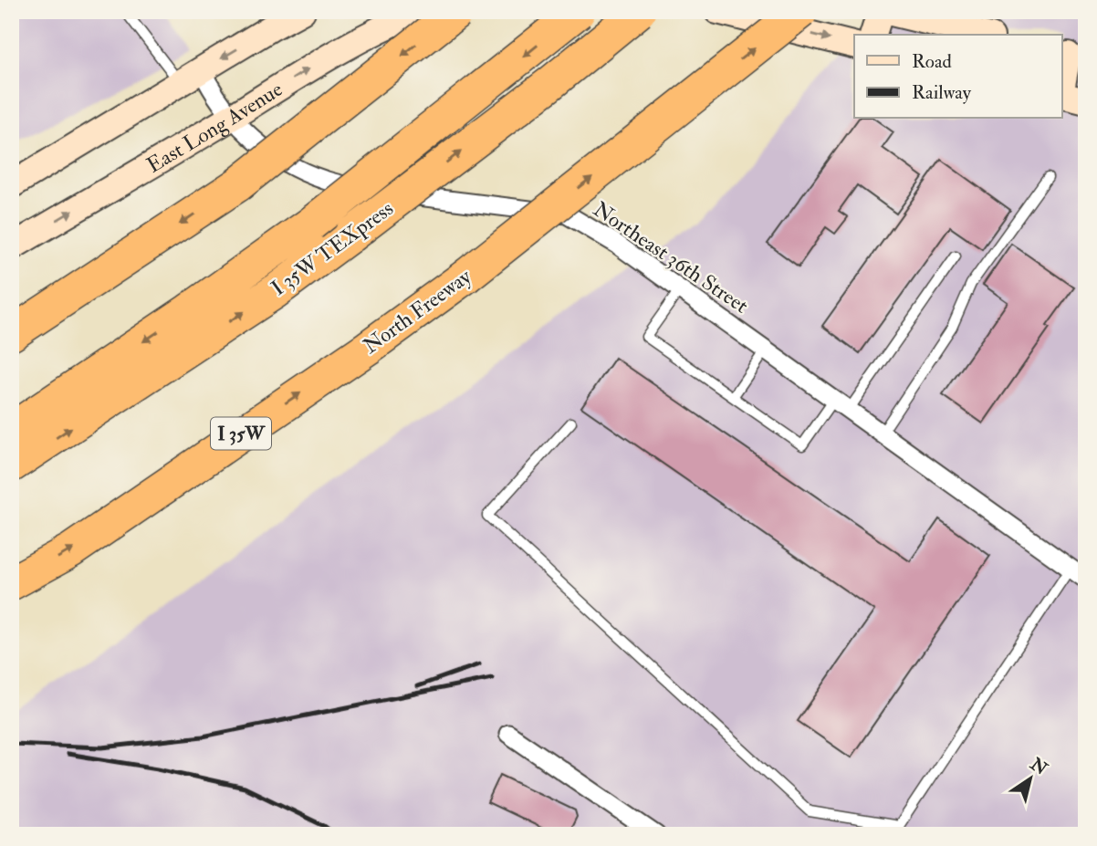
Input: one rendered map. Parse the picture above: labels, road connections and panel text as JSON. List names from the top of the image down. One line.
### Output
{"streets":{"highway":["I 35W TEXpress","North Freeway","I 35W"],"main road":["East Long Avenue"],"street":["Northeast 36th Street"]},"crossings":[["East Long Avenue","Northeast 36th Street"]],"legend":["Road","Railway"],"north":"top right"}
